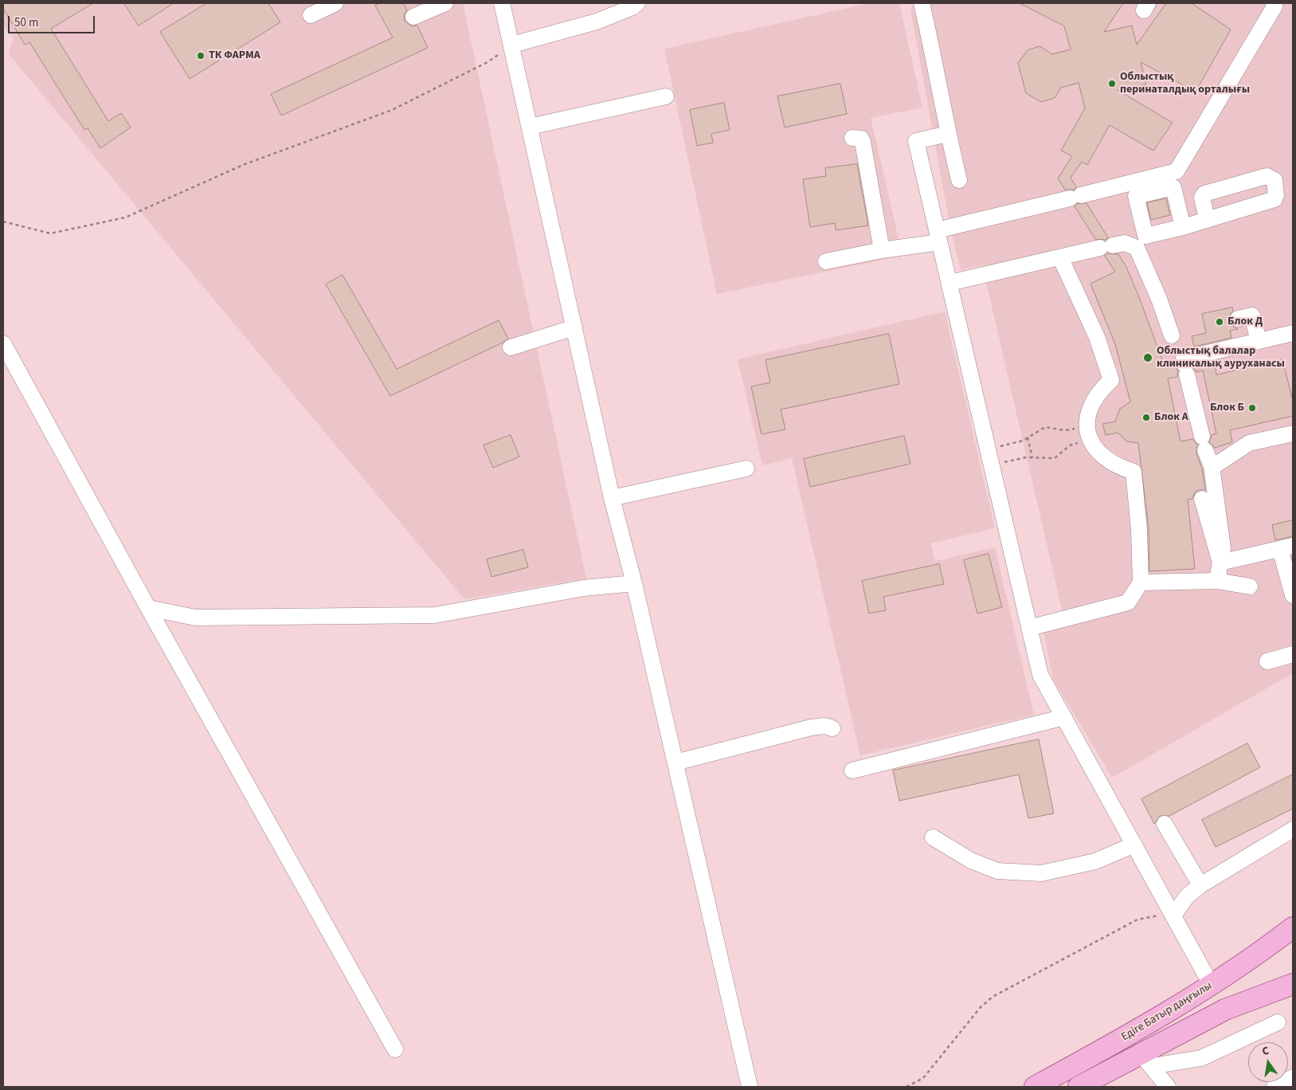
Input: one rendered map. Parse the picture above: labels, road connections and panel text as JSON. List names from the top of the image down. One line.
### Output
{"streets":{"main road":["Едіге Батыр даңғылы"]},"places":["ТК ФАРМА","Облыстық перинаталдық орталығы","Блок Д","Облыстық балалар клиникалық ауруханасы","Блок Б","Блок А"],"scale_bar":"50 m","north":"top"}
